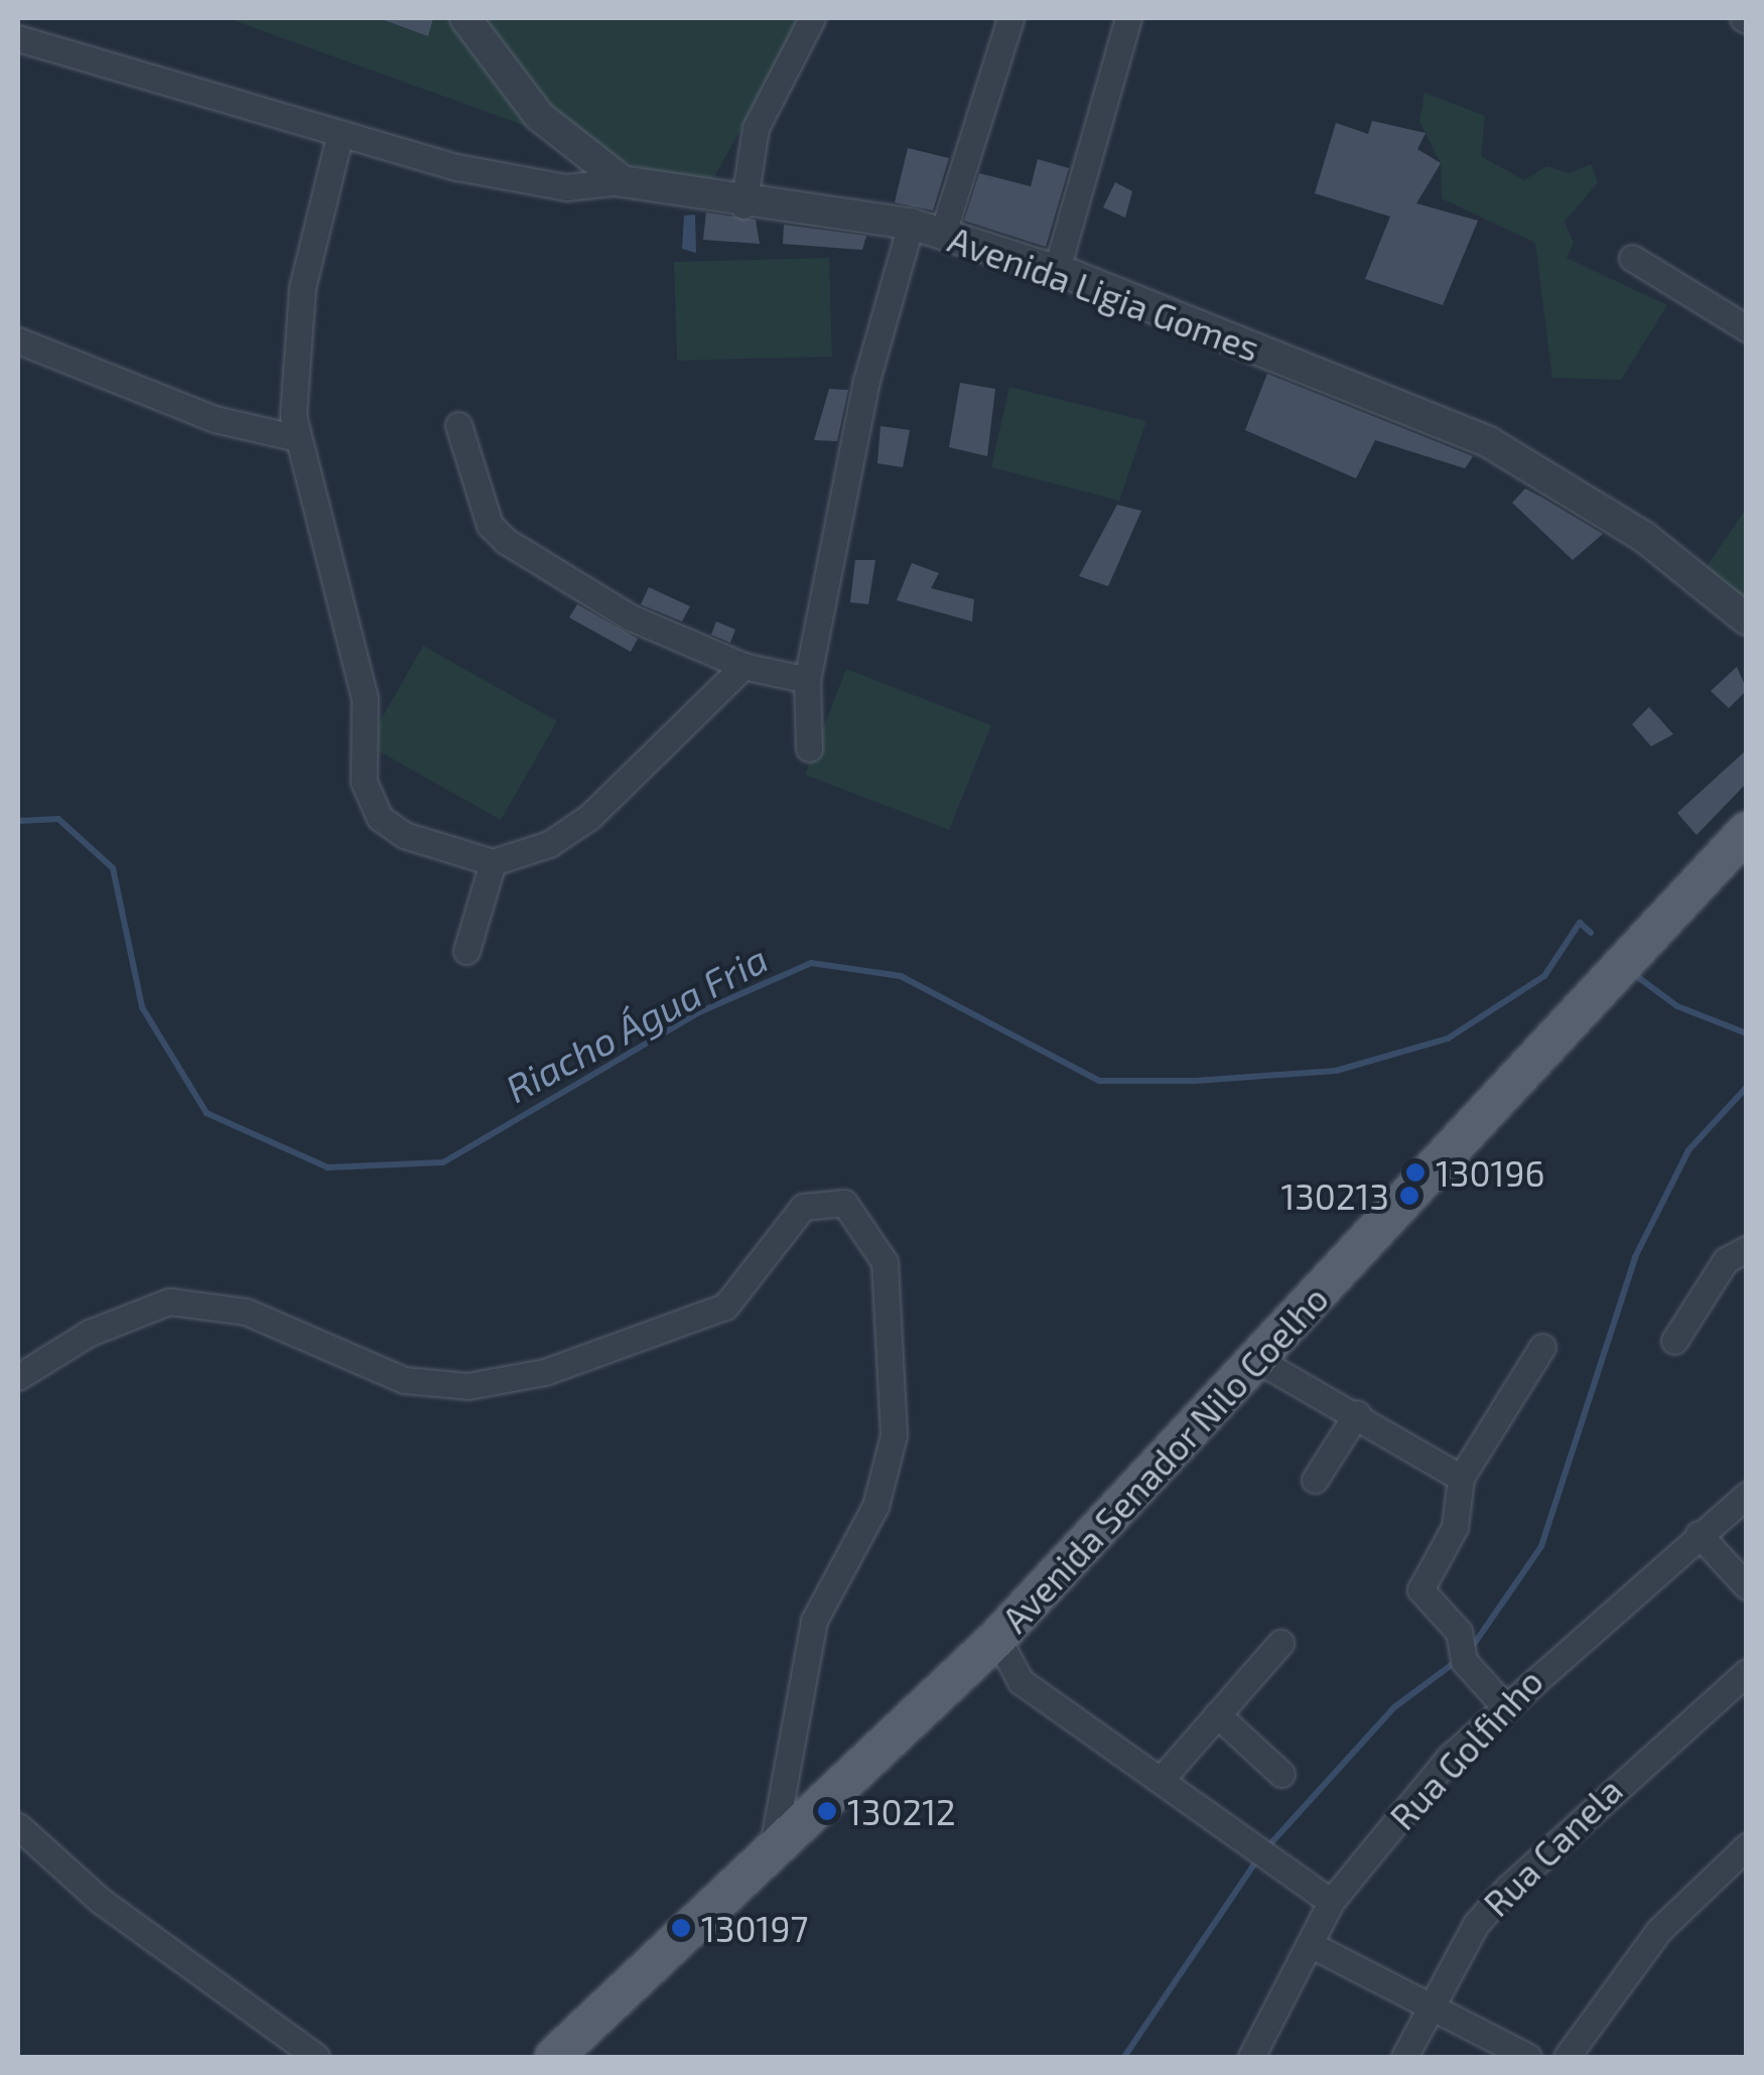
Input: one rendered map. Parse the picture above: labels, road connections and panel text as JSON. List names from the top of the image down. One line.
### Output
{"streets":{"main road":["Avenida Senador Nilo Coelho"],"street":["Avenida Ligia Gomes","Rua Golfinho","Rua Canela"]},"water":["Riacho Água Fria"],"places":["130196","130213","130212","130197"]}
